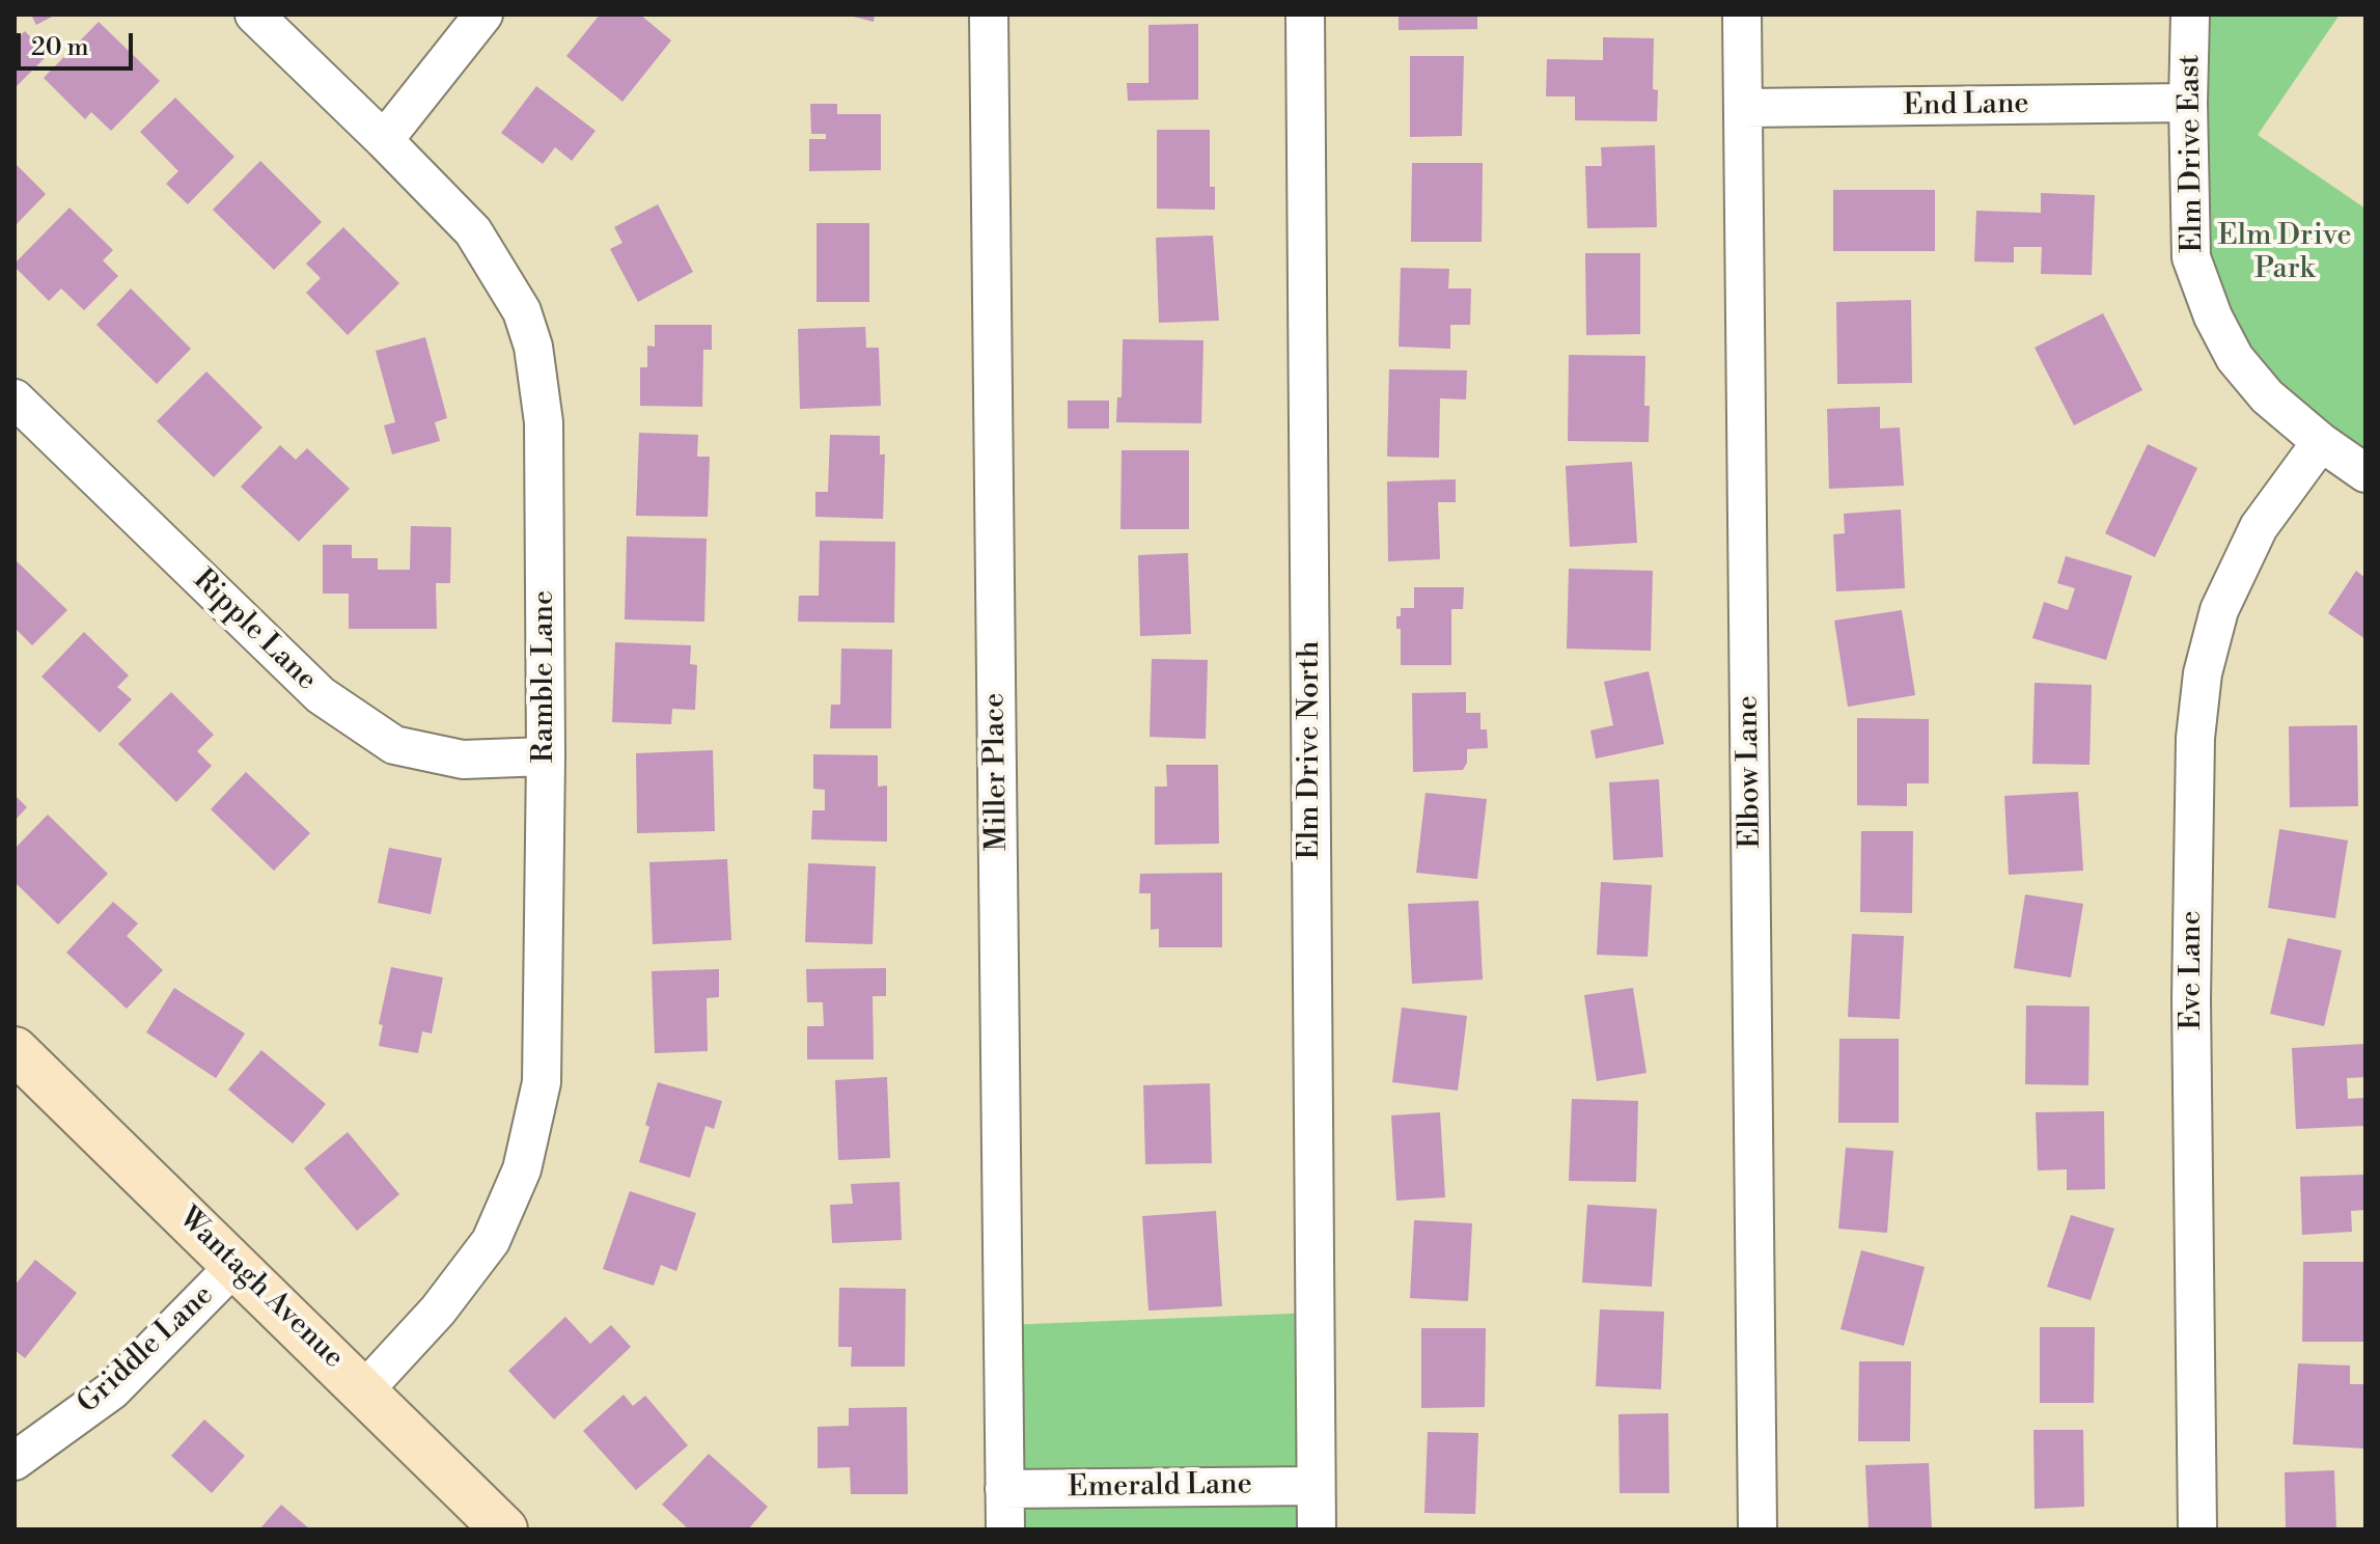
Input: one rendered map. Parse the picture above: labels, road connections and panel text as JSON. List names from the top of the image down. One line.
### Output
{"streets":{"main road":["Wantagh Avenue"],"street":["End Lane","Elm Drive East","Ripple Lane","Ramble Lane","Elm Drive North","Miller Place","Elbow Lane","Eve Lane","Griddle Lane","Emerald Lane"]},"crossings":[["End Lane","Elm Drive East"],["End Lane","Elbow Lane"],["Elm Drive East","Eve Lane"],["Ripple Lane","Ramble Lane"],["Ramble Lane","Wantagh Avenue"],["Elm Drive North","Emerald Lane"],["Miller Place","Emerald Lane"],["Wantagh Avenue","Griddle Lane"]],"parks":["Elm Drive Park"],"scale_bar":"20 m"}
